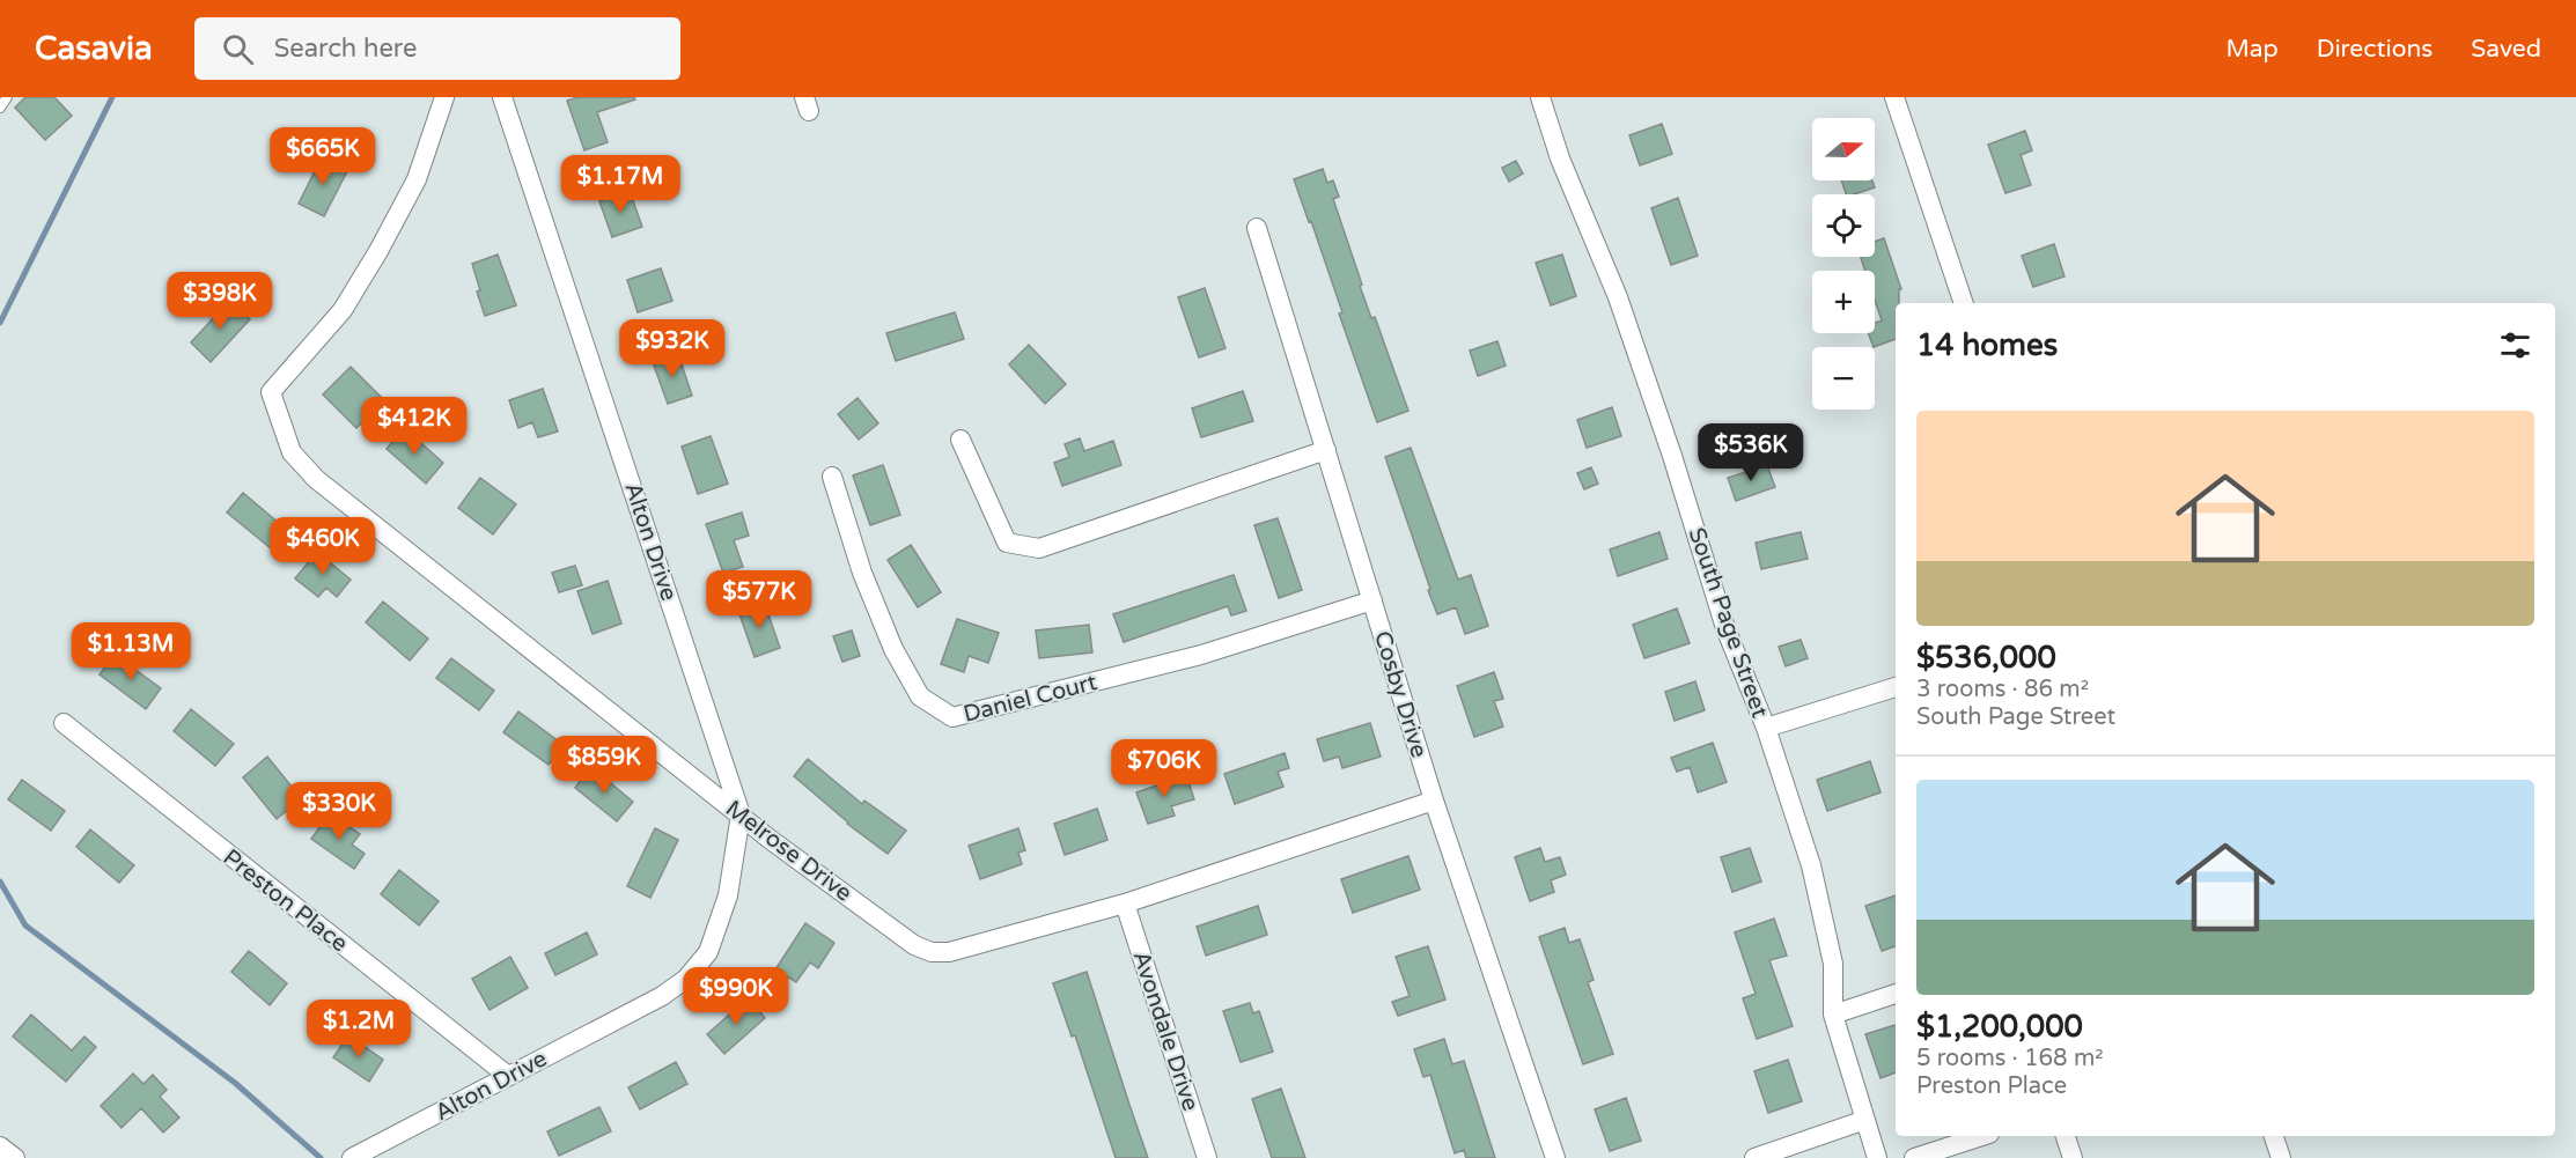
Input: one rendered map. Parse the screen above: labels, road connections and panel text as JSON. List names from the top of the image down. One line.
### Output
{"streets":{"street":["Alton Drive","South Page Street","Cosby Drive","Daniel Court","Melrose Drive","Preston Place","Avondale Drive"]},"crossings":[["Alton Drive","Melrose Drive"],["Alton Drive","Preston Place"],["Cosby Drive","Daniel Court"],["Cosby Drive","Melrose Drive"],["Melrose Drive","Avondale Drive"]],"north":"right","page":{"header":"Casavia","search":"Search here","nav":["Map","Directions","Saved"],"map_buttons":["+","−"],"price":["$665K","$1.17M","$398K","$932K","$412K","$536K","$460K","$577K","$1.13M","$859K","$706K","$330K","$990K","$1.2M"],"heading":"14 homes","list":[{"name":"$536,000","note":"3 rooms · 86 m² · South Page Street"},{"name":"$1,200,000","note":"5 rooms · 168 m² · Preston Place"}]}}
